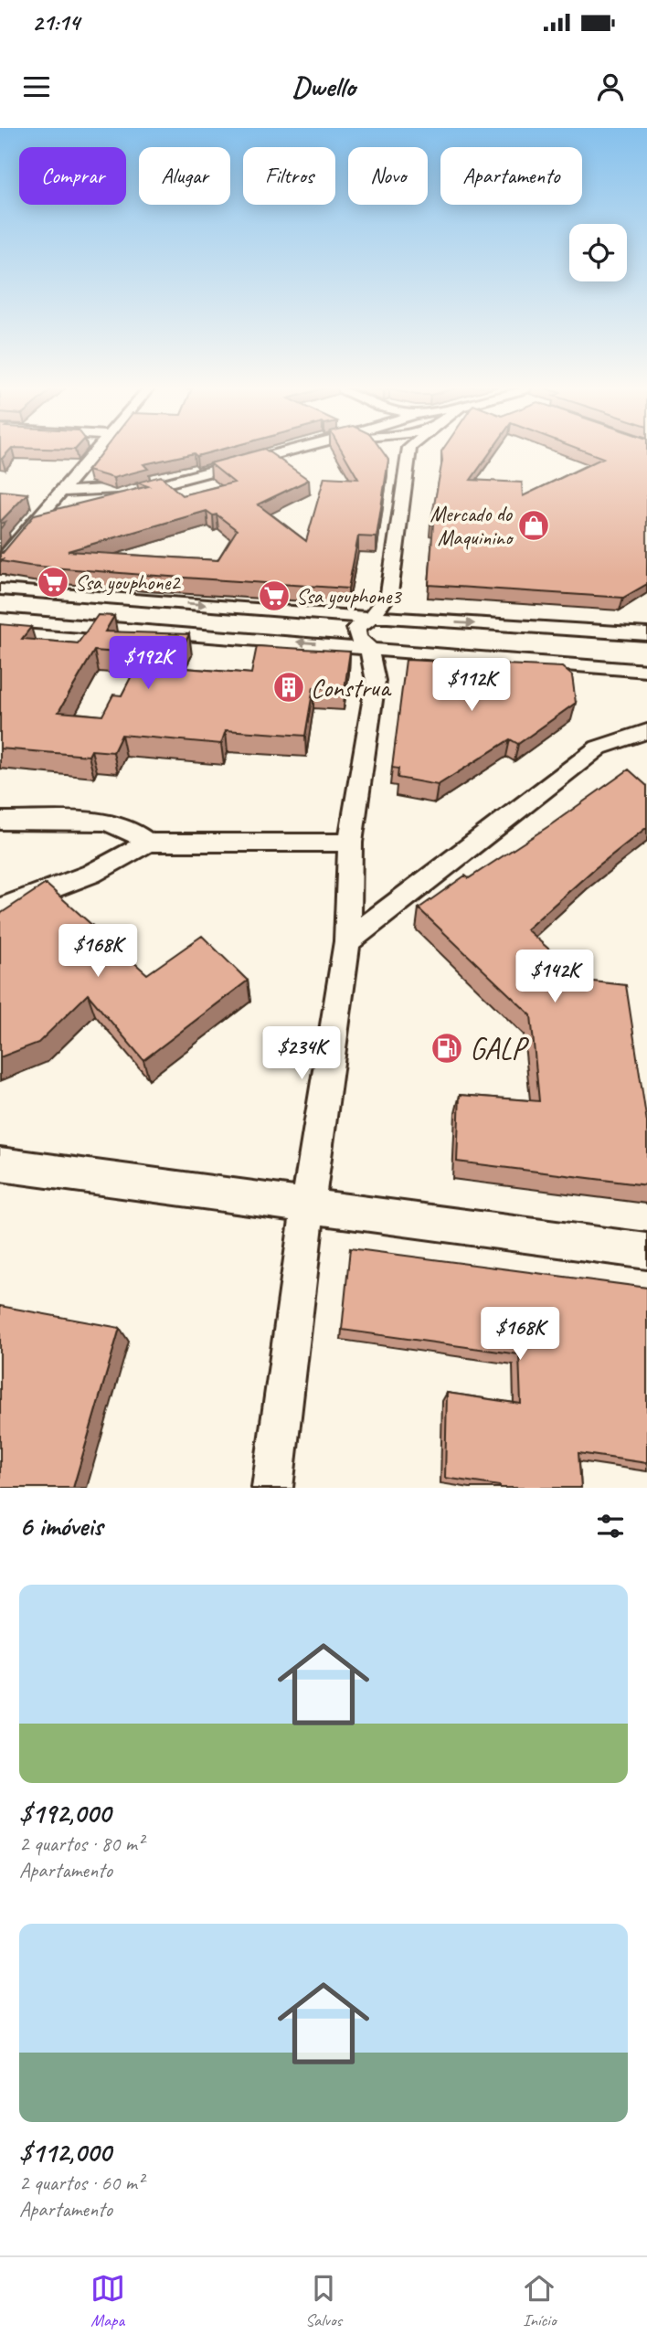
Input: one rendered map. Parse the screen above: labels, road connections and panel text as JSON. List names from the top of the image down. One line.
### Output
{"places":{"shop":["Mercado do Maquinino"],"supermarket":["Ssa youphone2","Ssa youphone3"],"building":["Construa"],"fuel station":["GALP"]},"page":{"status":"21:14","header":"Dwello","chip":["Comprar","Alugar","Filtros","Novo","Apartamento"],"price":["$192K","$112K","$168K","$142K","$234K","$168K"],"heading":"6 imóveis","list":[{"name":"$192,000","note":"2 quartos · 80 m² · Apartamento"},{"name":"$112,000","note":"2 quartos · 60 m² · Apartamento"}],"tabs":["Mapa","Salvos","Início"]}}
